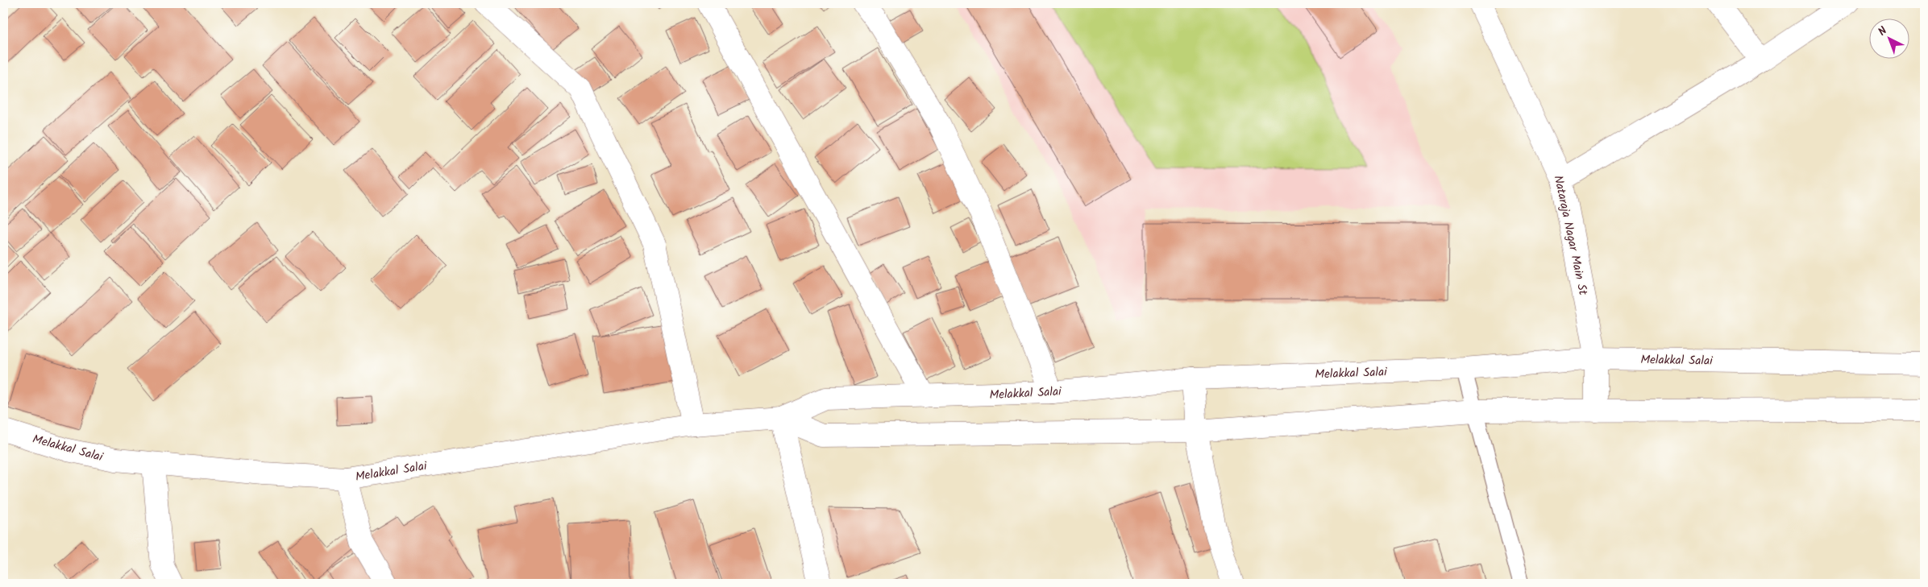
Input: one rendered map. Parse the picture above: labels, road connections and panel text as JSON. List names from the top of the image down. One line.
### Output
{"streets":{"main road":["Nataraja Nagar Main St","Melakkal Salai"]},"crossings":[["Nataraja Nagar Main St","Melakkal Salai"]],"north":"top left"}
